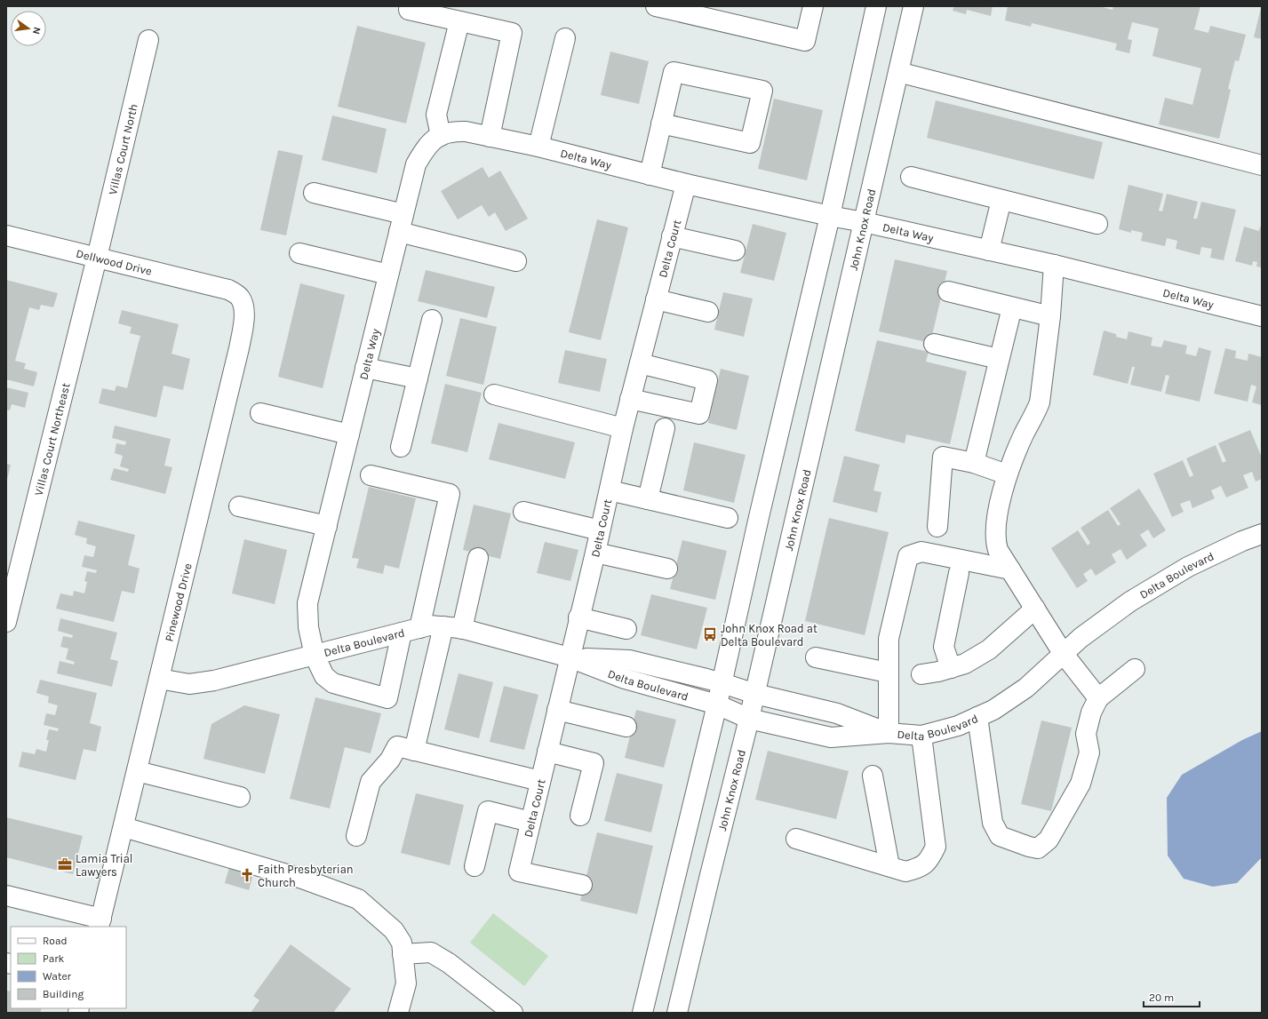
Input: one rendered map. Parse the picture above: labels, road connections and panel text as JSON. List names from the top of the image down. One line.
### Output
{"streets":{"street":["Villas Court North","Delta Way","John Knox Road","Delta Court","Dellwood Drive","Villas Court Northeast","Delta Boulevard","Pinewood Drive"]},"crossings":[["Villas Court North","Dellwood Drive"],["Villas Court North","Villas Court Northeast"],["Delta Way","John Knox Road"],["Delta Way","Delta Court"],["Delta Way","Delta Boulevard"],["John Knox Road","Delta Boulevard"],["Delta Court","Delta Boulevard"],["Dellwood Drive","Villas Court Northeast"],["Dellwood Drive","Pinewood Drive"],["Delta Boulevard","Pinewood Drive"]],"places":{"bus stop":["John Knox Road at Delta Boulevard"],"office":["Lamia Trial Lawyers"],"church":["Faith Presbyterian Church"]},"legend":["Road","Park","Water","Building"],"scale_bar":"20 m","north":"right"}
